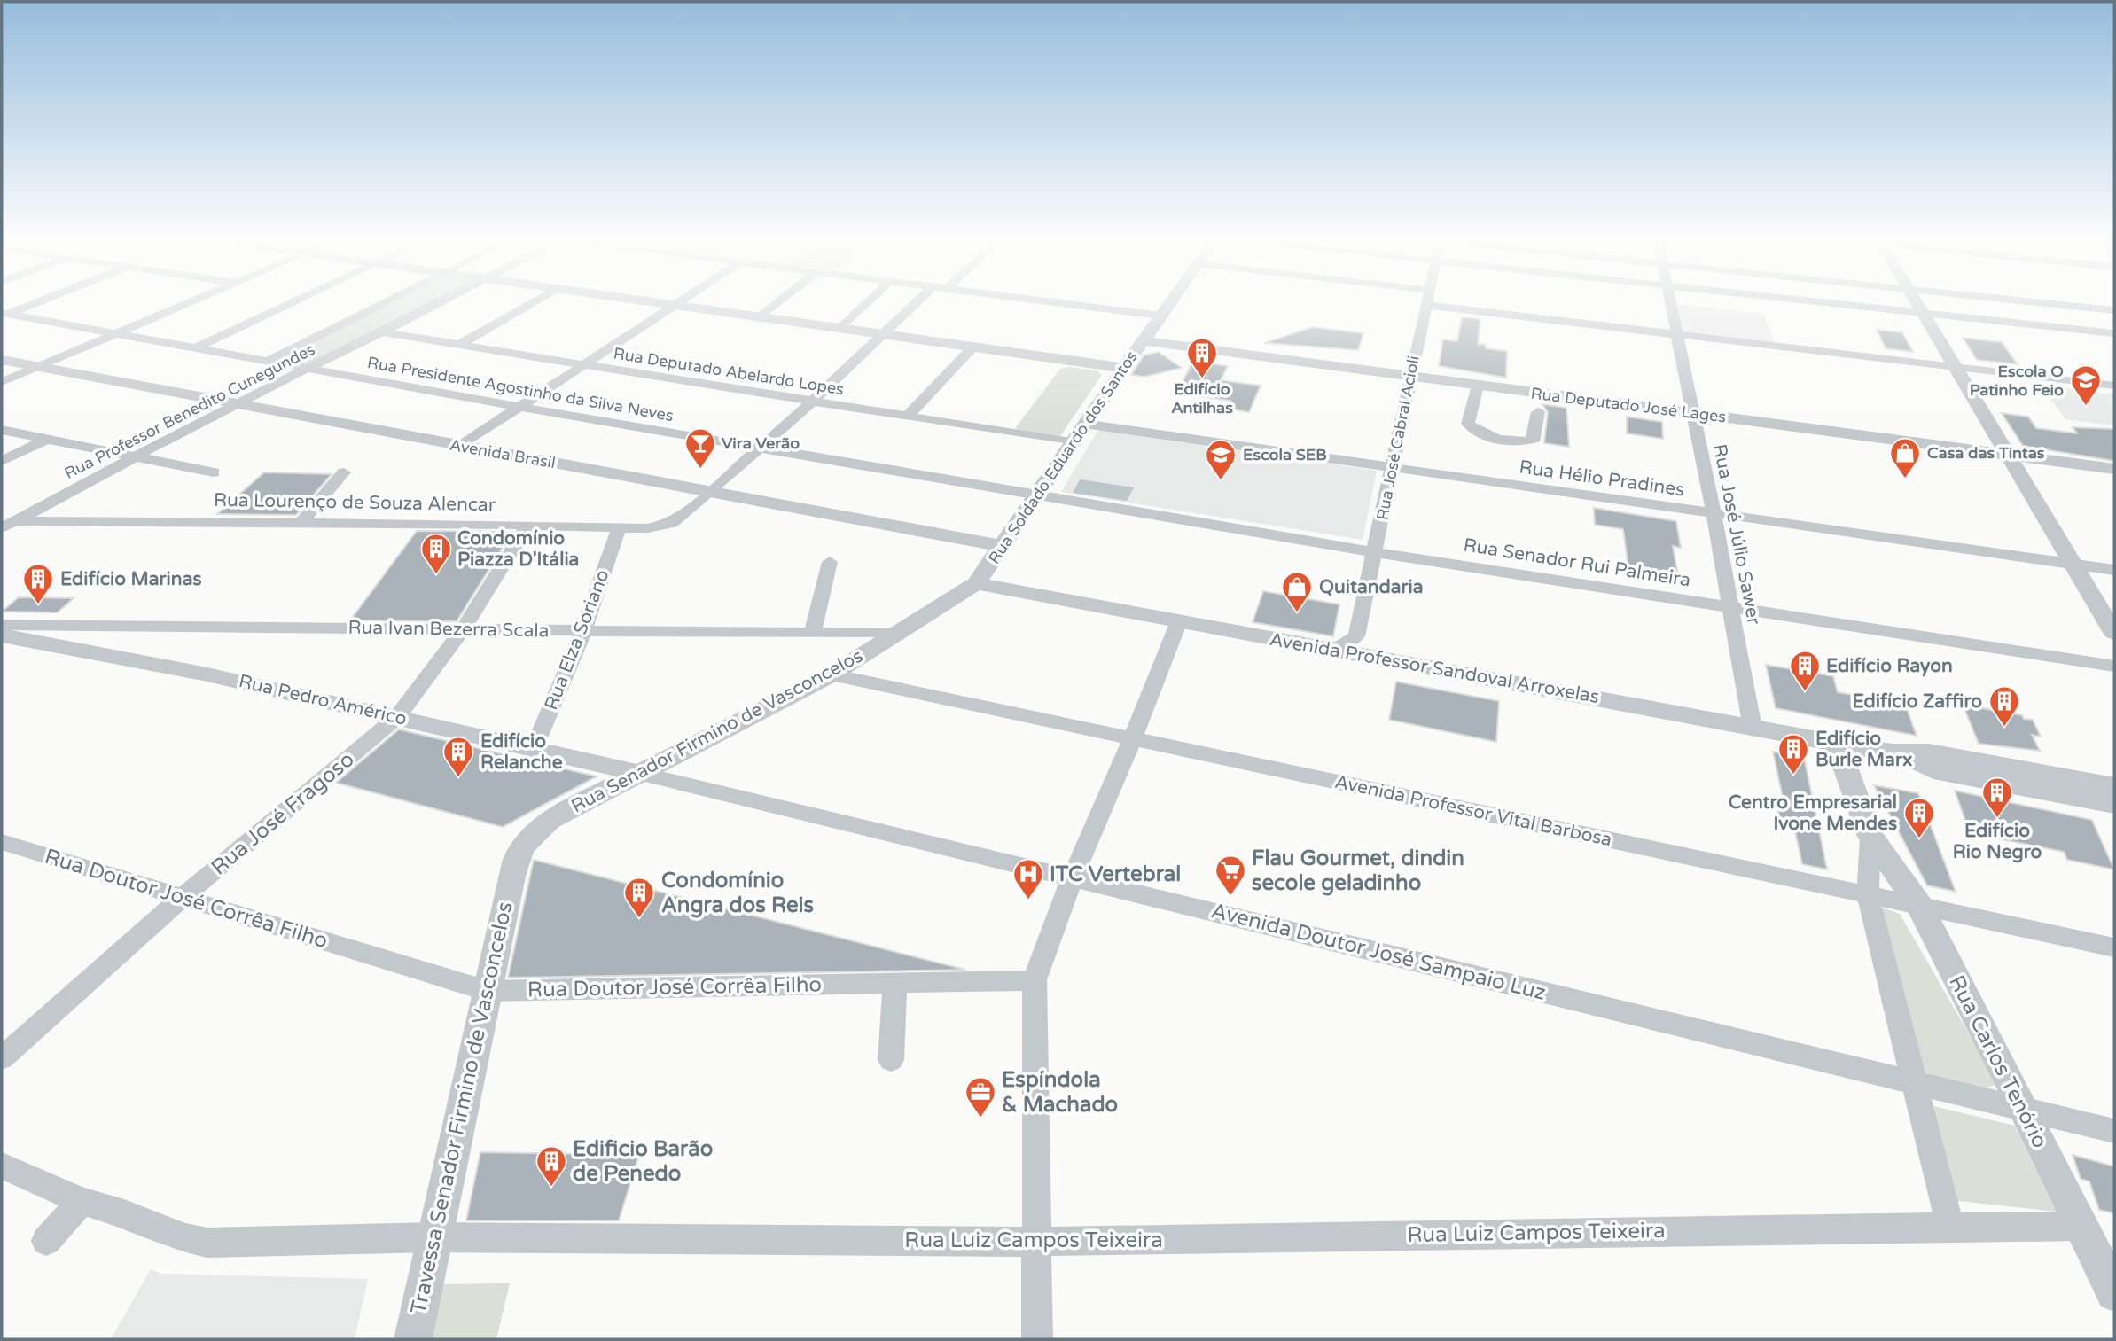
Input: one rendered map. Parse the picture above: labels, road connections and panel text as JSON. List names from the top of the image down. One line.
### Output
{"streets":{"street":["Rua Deputado Abelardo Lopes","Rua Presidente Agostinho da Silva Neves","Rua Deputado José Lages","Rua Professor Benedito Cunegundes","Rua José Cabral Acioli","Avenida Brasil","Rua Soldado Eduardo dos Santos","Rua Hélio Pradines","Rua Lourenço de Souza Alencar","Rua José Júlio Sawer","Rua Senador Rui Palmeira","Rua Ivan Bezerra Scala","Rua Elza Soriano","Avenida Professor Sandoval Arroxelas","Rua Pedro Américo","Rua Senador Firmino de Vasconcelos","Avenida Professor Vital Barbosa","Rua José Fragoso","Rua Doutor José Corrêa Filho","Avenida Doutor José Sampaio Luz","Rua Carlos Tenório","Travessa Senador Firmino de Vasconcelos","Rua Luiz Campos Teixeira"]},"crossings":[["Rua Deputado Abelardo Lopes","Rua Professor Benedito Cunegundes"],["Rua Deputado Abelardo Lopes","Rua Soldado Eduardo dos Santos"],["Rua Deputado Abelardo Lopes","Rua Lourenço de Souza Alencar"],["Rua Presidente Agostinho da Silva Neves","Rua Professor Benedito Cunegundes"],["Rua Presidente Agostinho da Silva Neves","Rua Soldado Eduardo dos Santos"],["Rua Presidente Agostinho da Silva Neves","Rua Lourenço de Souza Alencar"],["Rua Presidente Agostinho da Silva Neves","Rua Senador Rui Palmeira"],["Rua Deputado José Lages","Rua José Cabral Acioli"],["Rua Deputado José Lages","Rua Soldado Eduardo dos Santos"],["Rua Deputado José Lages","Rua José Júlio Sawer"],["Rua Professor Benedito Cunegundes","Avenida Brasil"],["Rua Professor Benedito Cunegundes","Rua Lourenço de Souza Alencar"],["Rua José Cabral Acioli","Rua Hélio Pradines"],["Rua José Cabral Acioli","Rua Senador Rui Palmeira"],["Avenida Brasil","Rua Soldado Eduardo dos Santos"],["Avenida Brasil","Rua Lourenço de Souza Alencar"],["Rua Soldado Eduardo dos Santos","Rua Hélio Pradines"],["Rua Soldado Eduardo dos Santos","Rua Senador Rui Palmeira"],["Rua Soldado Eduardo dos Santos","Avenida Professor Sandoval Arroxelas"],["Rua Soldado Eduardo dos Santos","Rua Senador Firmino de Vasconcelos"],["Rua Hélio Pradines","Rua José Júlio Sawer"],["Rua Lourenço de Souza Alencar","Rua Elza Soriano"],["Rua Lourenço de Souza Alencar","Rua José Fragoso"],["Rua José Júlio Sawer","Rua Senador Rui Palmeira"],["Rua José Júlio Sawer","Avenida Professor Sandoval Arroxelas"],["Rua Ivan Bezerra Scala","Rua Elza Soriano"],["Rua Ivan Bezerra Scala","Rua Senador Firmino de Vasconcelos"],["Rua Ivan Bezerra Scala","Rua José Fragoso"],["Rua Elza Soriano","Rua Pedro Américo"],["Avenida Professor Sandoval Arroxelas","Rua Senador Firmino de Vasconcelos"],["Avenida Professor Sandoval Arroxelas","Rua Carlos Tenório"],["Rua Pedro Américo","Rua Senador Firmino de Vasconcelos"],["Rua Pedro Américo","Rua José Fragoso"],["Rua Pedro Américo","Avenida Doutor José Sampaio Luz"],["Rua Senador Firmino de Vasconcelos","Avenida Professor Vital Barbosa"],["Rua Senador Firmino de Vasconcelos","Avenida Doutor José Sampaio Luz"],["Rua Senador Firmino de Vasconcelos","Travessa Senador Firmino de Vasconcelos"],["Avenida Professor Vital Barbosa","Rua Carlos Tenório"],["Rua José Fragoso","Rua Doutor José Corrêa Filho"],["Rua Doutor José Corrêa Filho","Travessa Senador Firmino de Vasconcelos"],["Avenida Doutor José Sampaio Luz","Rua Carlos Tenório"],["Rua Carlos Tenório","Rua Luiz Campos Teixeira"],["Travessa Senador Firmino de Vasconcelos","Rua Luiz Campos Teixeira"]],"places":{"building":["Edifício Antilhas","Condomínio Piazza D'Itália","Edifício Marinas","Edifício Rayon","Edifício Zaffiro","Edifício Burle Marx","Edifício Relanche","Edifício Rio Negro","Centro Empresarial Ivone Mendes","Condomínio Angra dos Reis","Edificio Barão de Penedo"],"school or university":["Escola O Patinho Feio","Escola SEB"],"bar":["Vira Verão"],"shop":["Casa das Tintas","Quitandaria"],"supermarket":["Flau Gourmet, dindin secole geladinho"],"hospital":["ITC Vertebral"],"office":["Espíndola & Machado"]}}
